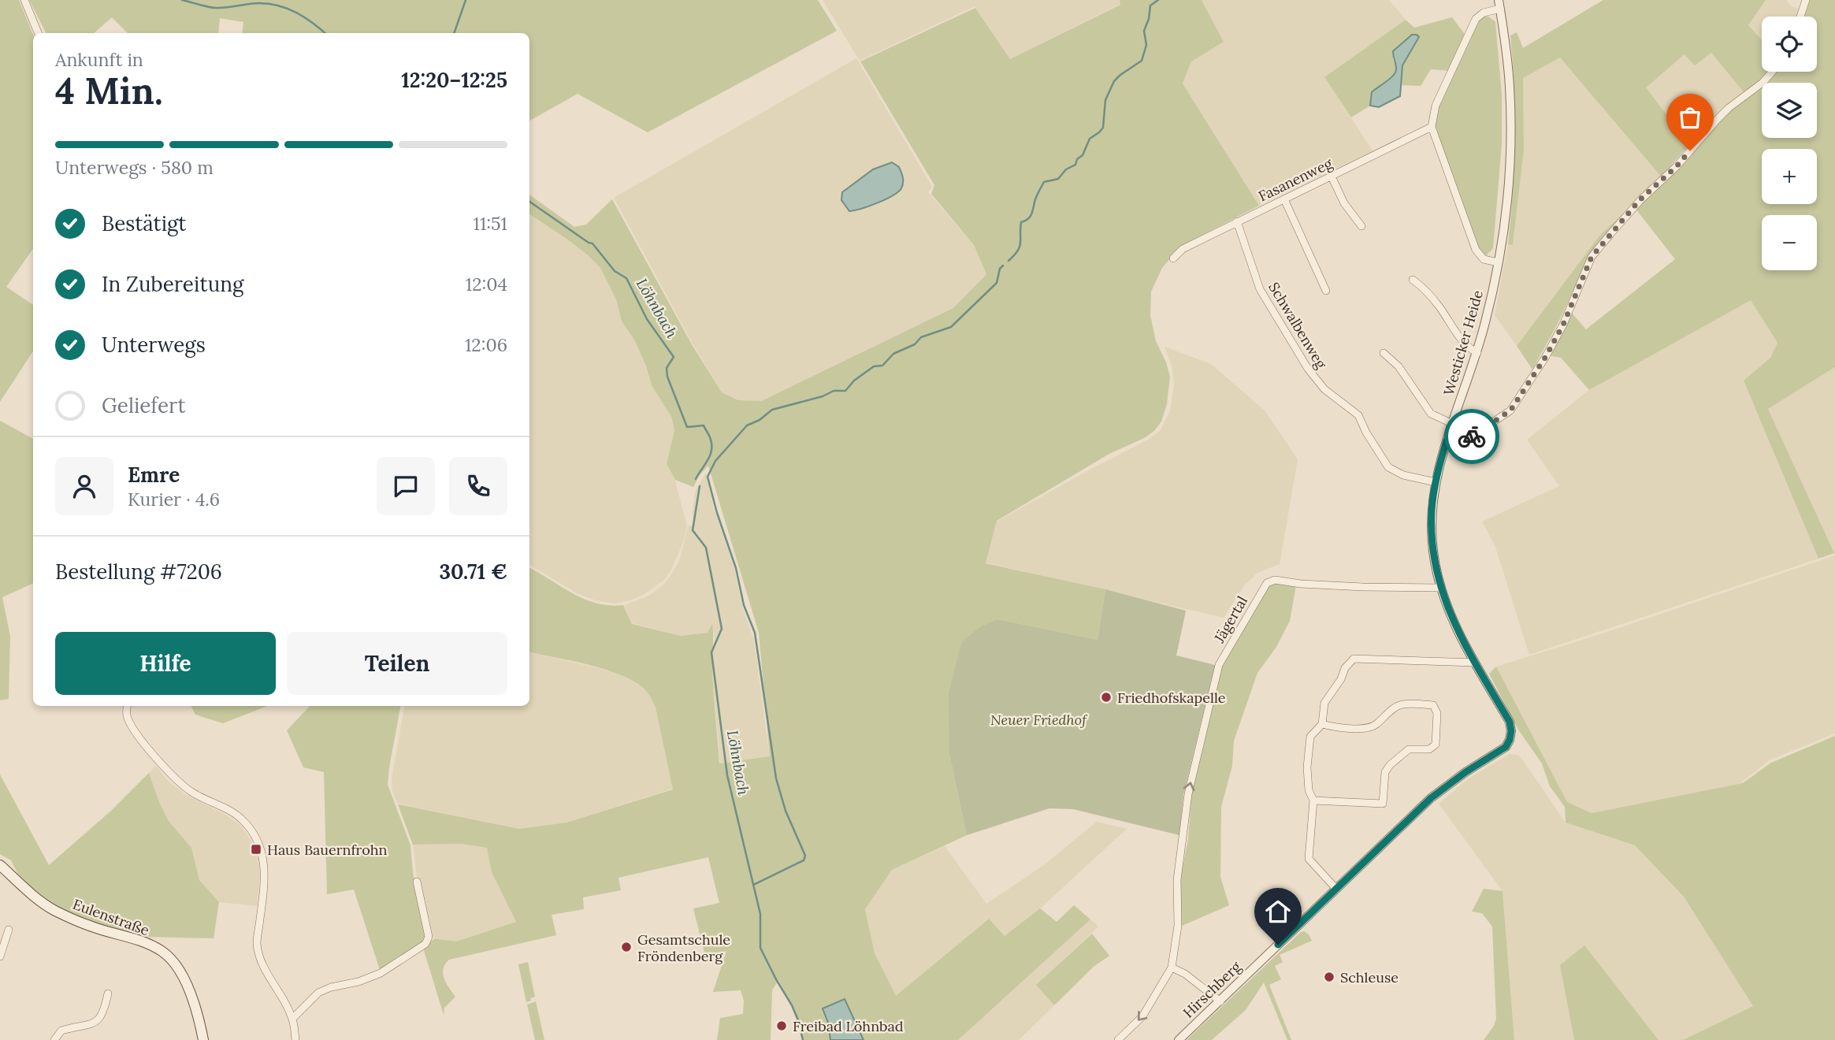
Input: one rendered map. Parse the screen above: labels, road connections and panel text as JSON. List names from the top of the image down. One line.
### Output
{"streets":{"main road":["Eulenstraße"],"street":["Fasanenweg","Schwalbenweg","Westicker Heide","Jägertal","Hirschberg"]},"crossings":[["Fasanenweg","Schwalbenweg"],["Fasanenweg","Westicker Heide"],["Schwalbenweg","Westicker Heide"],["Westicker Heide","Jägertal"],["Westicker Heide","Hirschberg"]],"one_way":["Jägertal"],"water":["Löhnbach"],"parks":["Neuer Friedhof"],"places":{"other":["Friedhofskapelle","Gesamtschule Fröndenberg","Schleuse","Freibad Löhnbad"],"transit":["Haus Bauernfrohn"]},"page":{"map_buttons":["+","−"],"heading":["4 Min.","Ankunft in","12:20–12:25"],"panel":["Emre","Kurier · 4.6","Bestellung #7206","30.71 €"],"bar":"Unterwegs · 580 m","list":[["Bestätigt","11:51"],["In Zubereitung","12:04"],["Unterwegs","12:06"],"Geliefert"],"buttons":["Hilfe","Teilen"]}}
